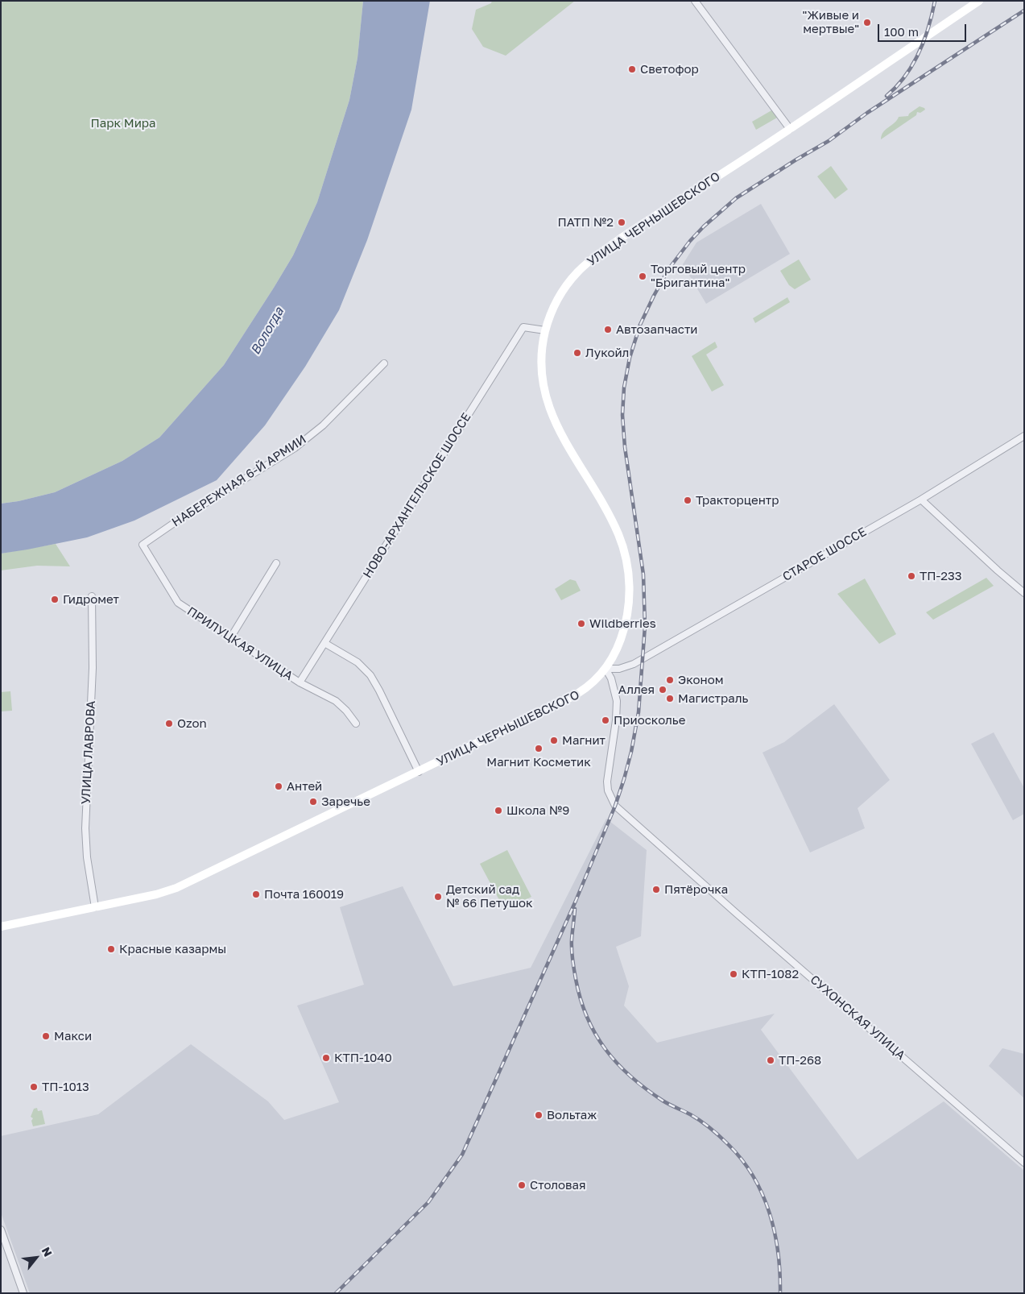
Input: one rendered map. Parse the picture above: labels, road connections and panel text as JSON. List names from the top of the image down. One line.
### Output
{"streets":{"main road":["УЛИЦА ЧЕРНЫШЕВСКОГО"],"street":["НАБЕРЕЖНАЯ 6-Й АРМИИ","НОВО-АРХАНГЕЛЬСКОЕ ШОССЕ","СТАРОЕ ШОССЕ","ПРИЛУЦКАЯ УЛИЦА","УЛИЦА ЛАВРОВА","СУХОНСКАЯ УЛИЦА"]},"crossings":[["УЛИЦА ЧЕРНЫШЕВСКОГО","НОВО-АРХАНГЕЛЬСКОЕ ШОССЕ"],["УЛИЦА ЧЕРНЫШЕВСКОГО","СТАРОЕ ШОССЕ"],["УЛИЦА ЧЕРНЫШЕВСКОГО","УЛИЦА ЛАВРОВА"],["УЛИЦА ЧЕРНЫШЕВСКОГО","СУХОНСКАЯ УЛИЦА"],["НАБЕРЕЖНАЯ 6-Й АРМИИ","ПРИЛУЦКАЯ УЛИЦА"],["НОВО-АРХАНГЕЛЬСКОЕ ШОССЕ","ПРИЛУЦКАЯ УЛИЦА"],["СТАРОЕ ШОССЕ","СУХОНСКАЯ УЛИЦА"]],"water":["Вологда"],"parks":["Парк Мира"],"places":["\"Живые и мертвые\"","Светофор","ПАТП №2","Торговый центр \"Бригантина\"","Автозапчасти","Лукойл","Тракторцентр","ТП-233","Гидромет","Wildberries","Эконом","Аллея","Магистраль","Приосколье","Ozon","Магнит","Магнит Косметик","Антей","Заречье","Школа №9","Пятёрочка","Почта 160019","Детский сад № 66 Петушок","Красные казармы","КТП-1082","Макси","КТП-1040","ТП-268","ТП-1013","Вольтаж","Столовая"],"scale_bar":"100 m","north":"top right"}
